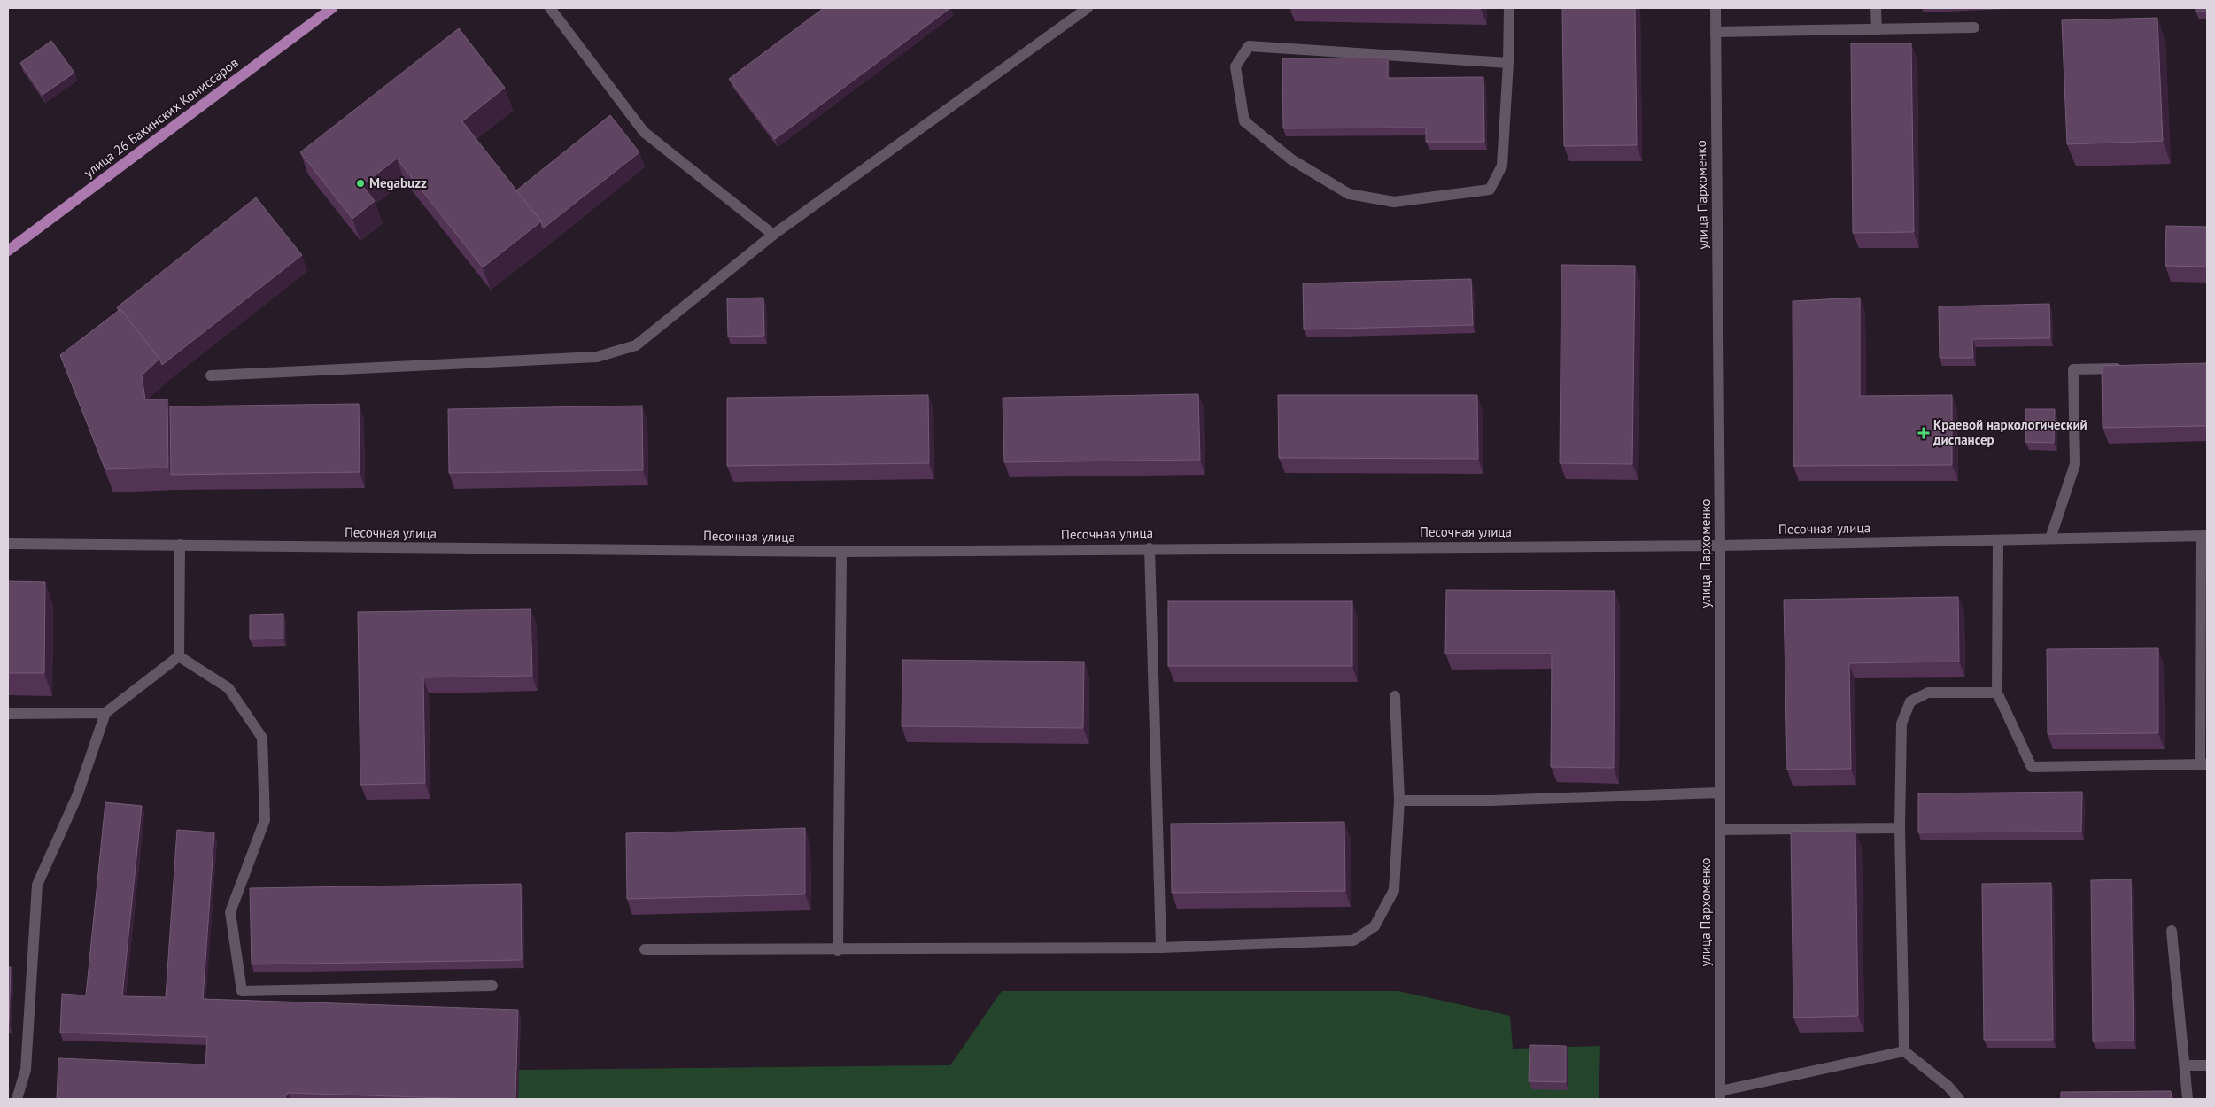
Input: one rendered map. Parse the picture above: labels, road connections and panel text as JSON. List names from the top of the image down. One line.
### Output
{"streets":{"main road":["улица 26 Бакинских Комиссаров"],"street":["улица Пархоменко","Песочная улица"]},"crossings":[["улица Пархоменко","Песочная улица"]],"places":{"other":["Megabuzz"],"health":["Краевой наркологический диспансер"]}}
